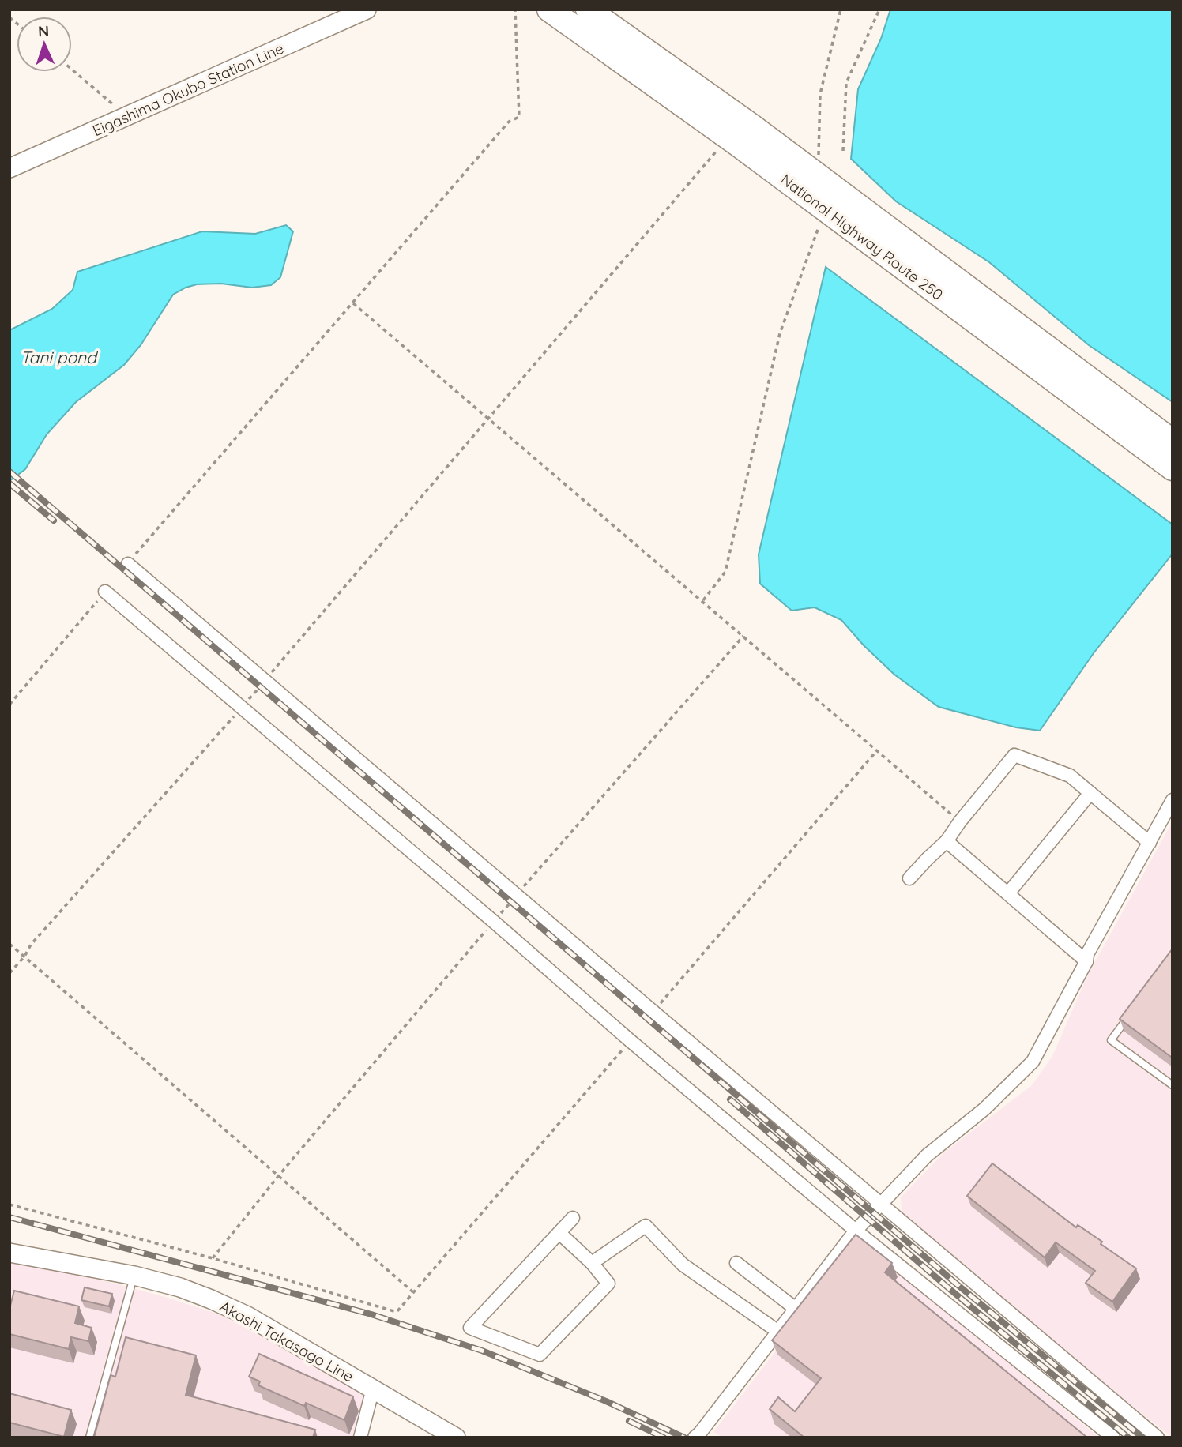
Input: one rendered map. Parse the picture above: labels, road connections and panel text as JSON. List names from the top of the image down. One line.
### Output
{"streets":{"highway":["National Highway Route 250"],"main road":["Eigashima Okubo Station Line","Akashi Takasago Line"]},"water":["Tani pond"],"north":"top"}
